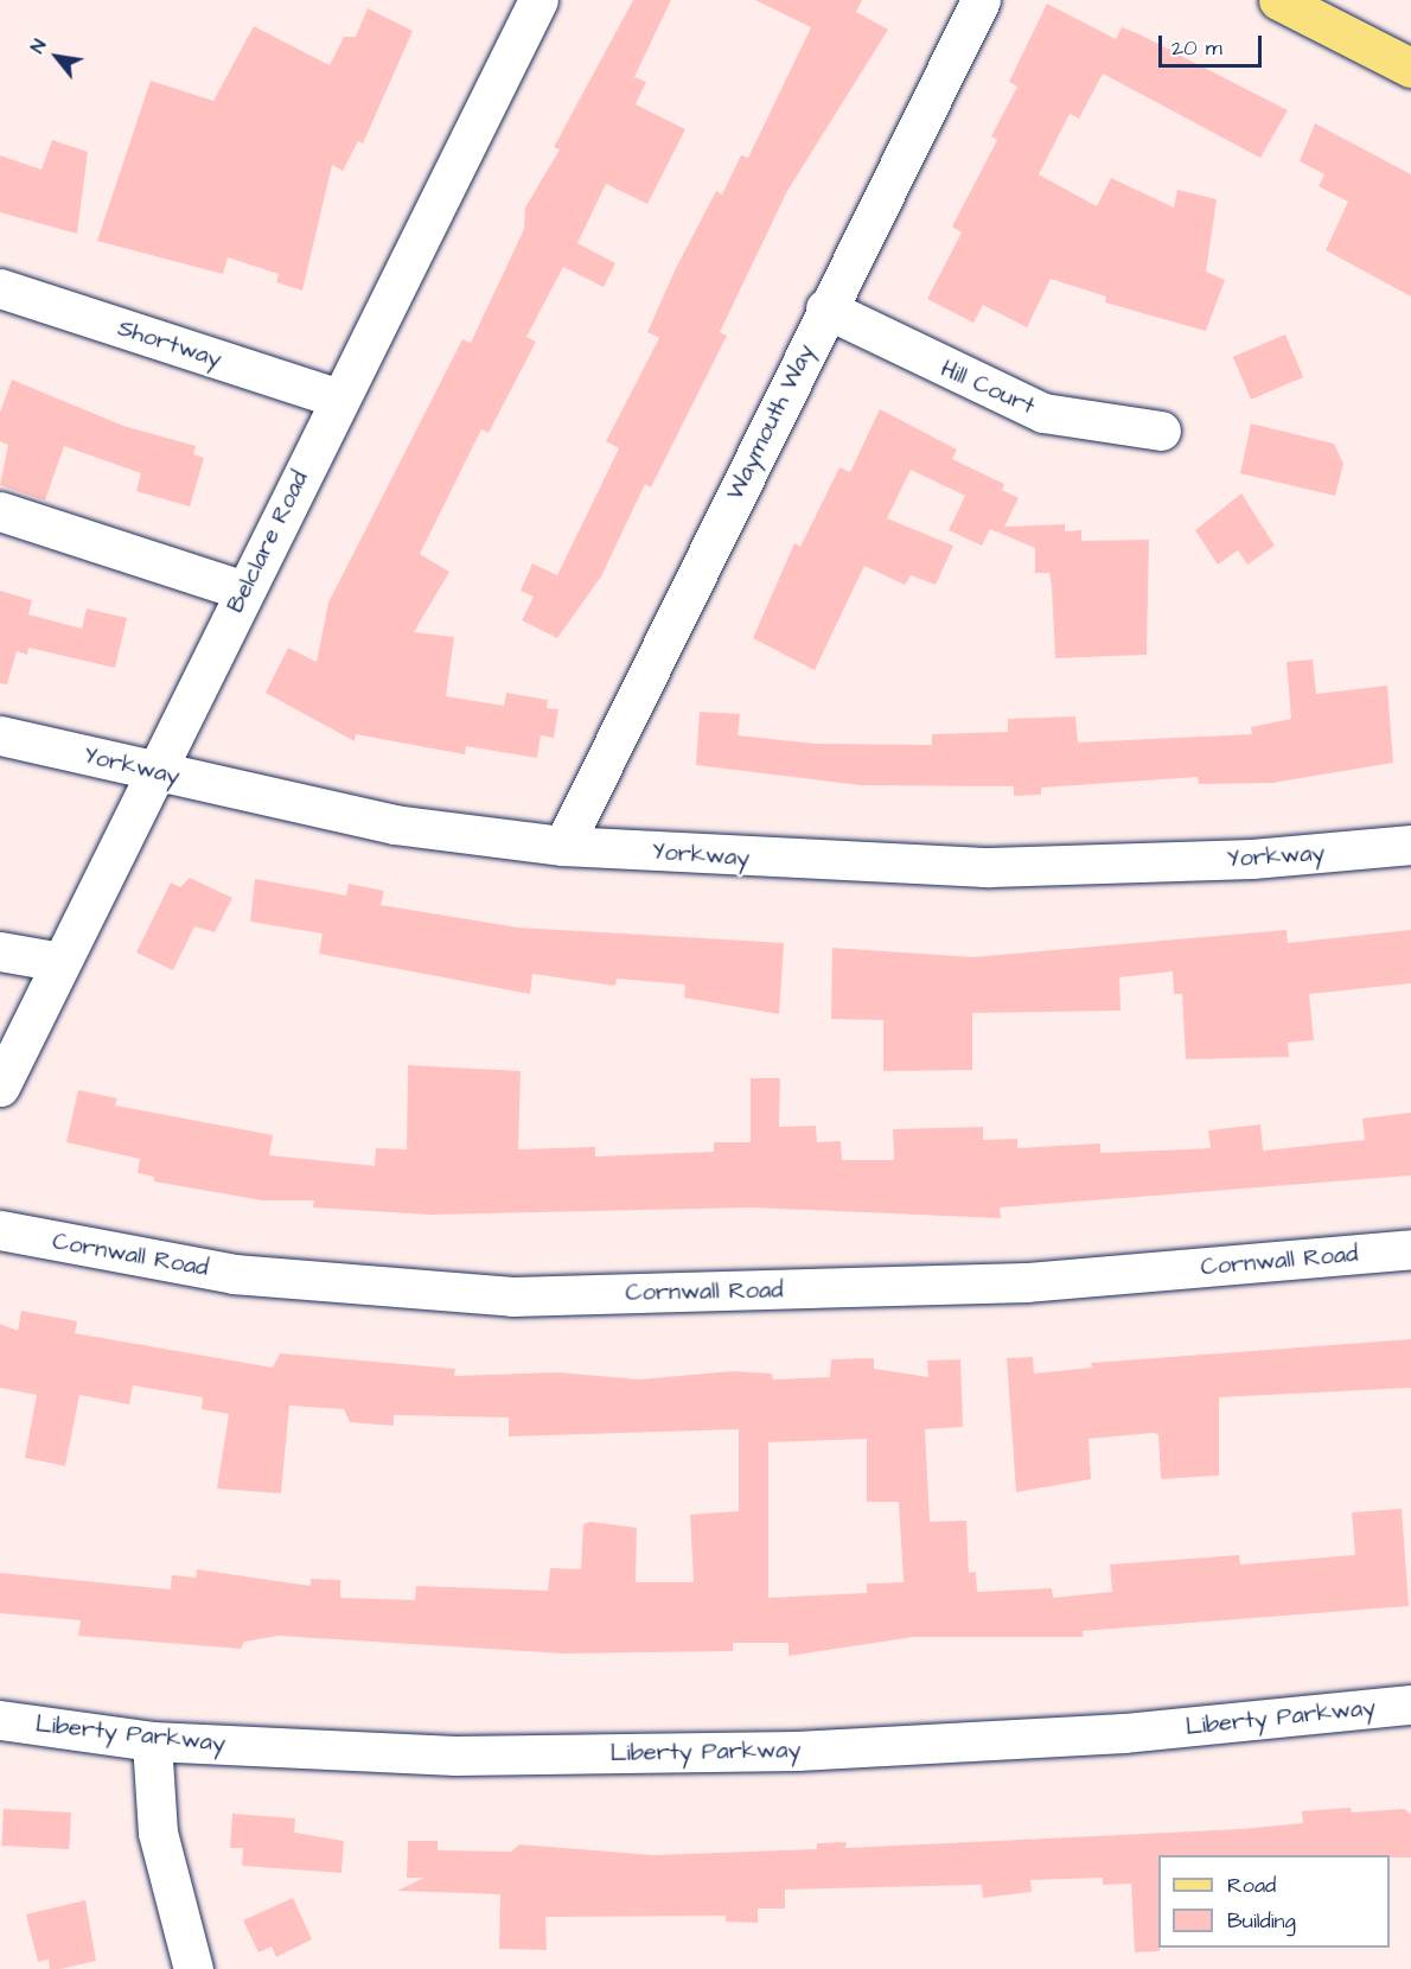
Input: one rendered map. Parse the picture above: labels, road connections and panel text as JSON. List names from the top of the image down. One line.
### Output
{"streets":{"street":["Shortway","Hill Court","Waymouth Way","Belclare Road","Yorkway","Cornwall Road","Liberty Parkway"]},"crossings":[["Shortway","Belclare Road"],["Hill Court","Waymouth Way"],["Waymouth Way","Yorkway"],["Belclare Road","Yorkway"]],"legend":["Road","Building"],"scale_bar":"20 m","north":"top left"}
